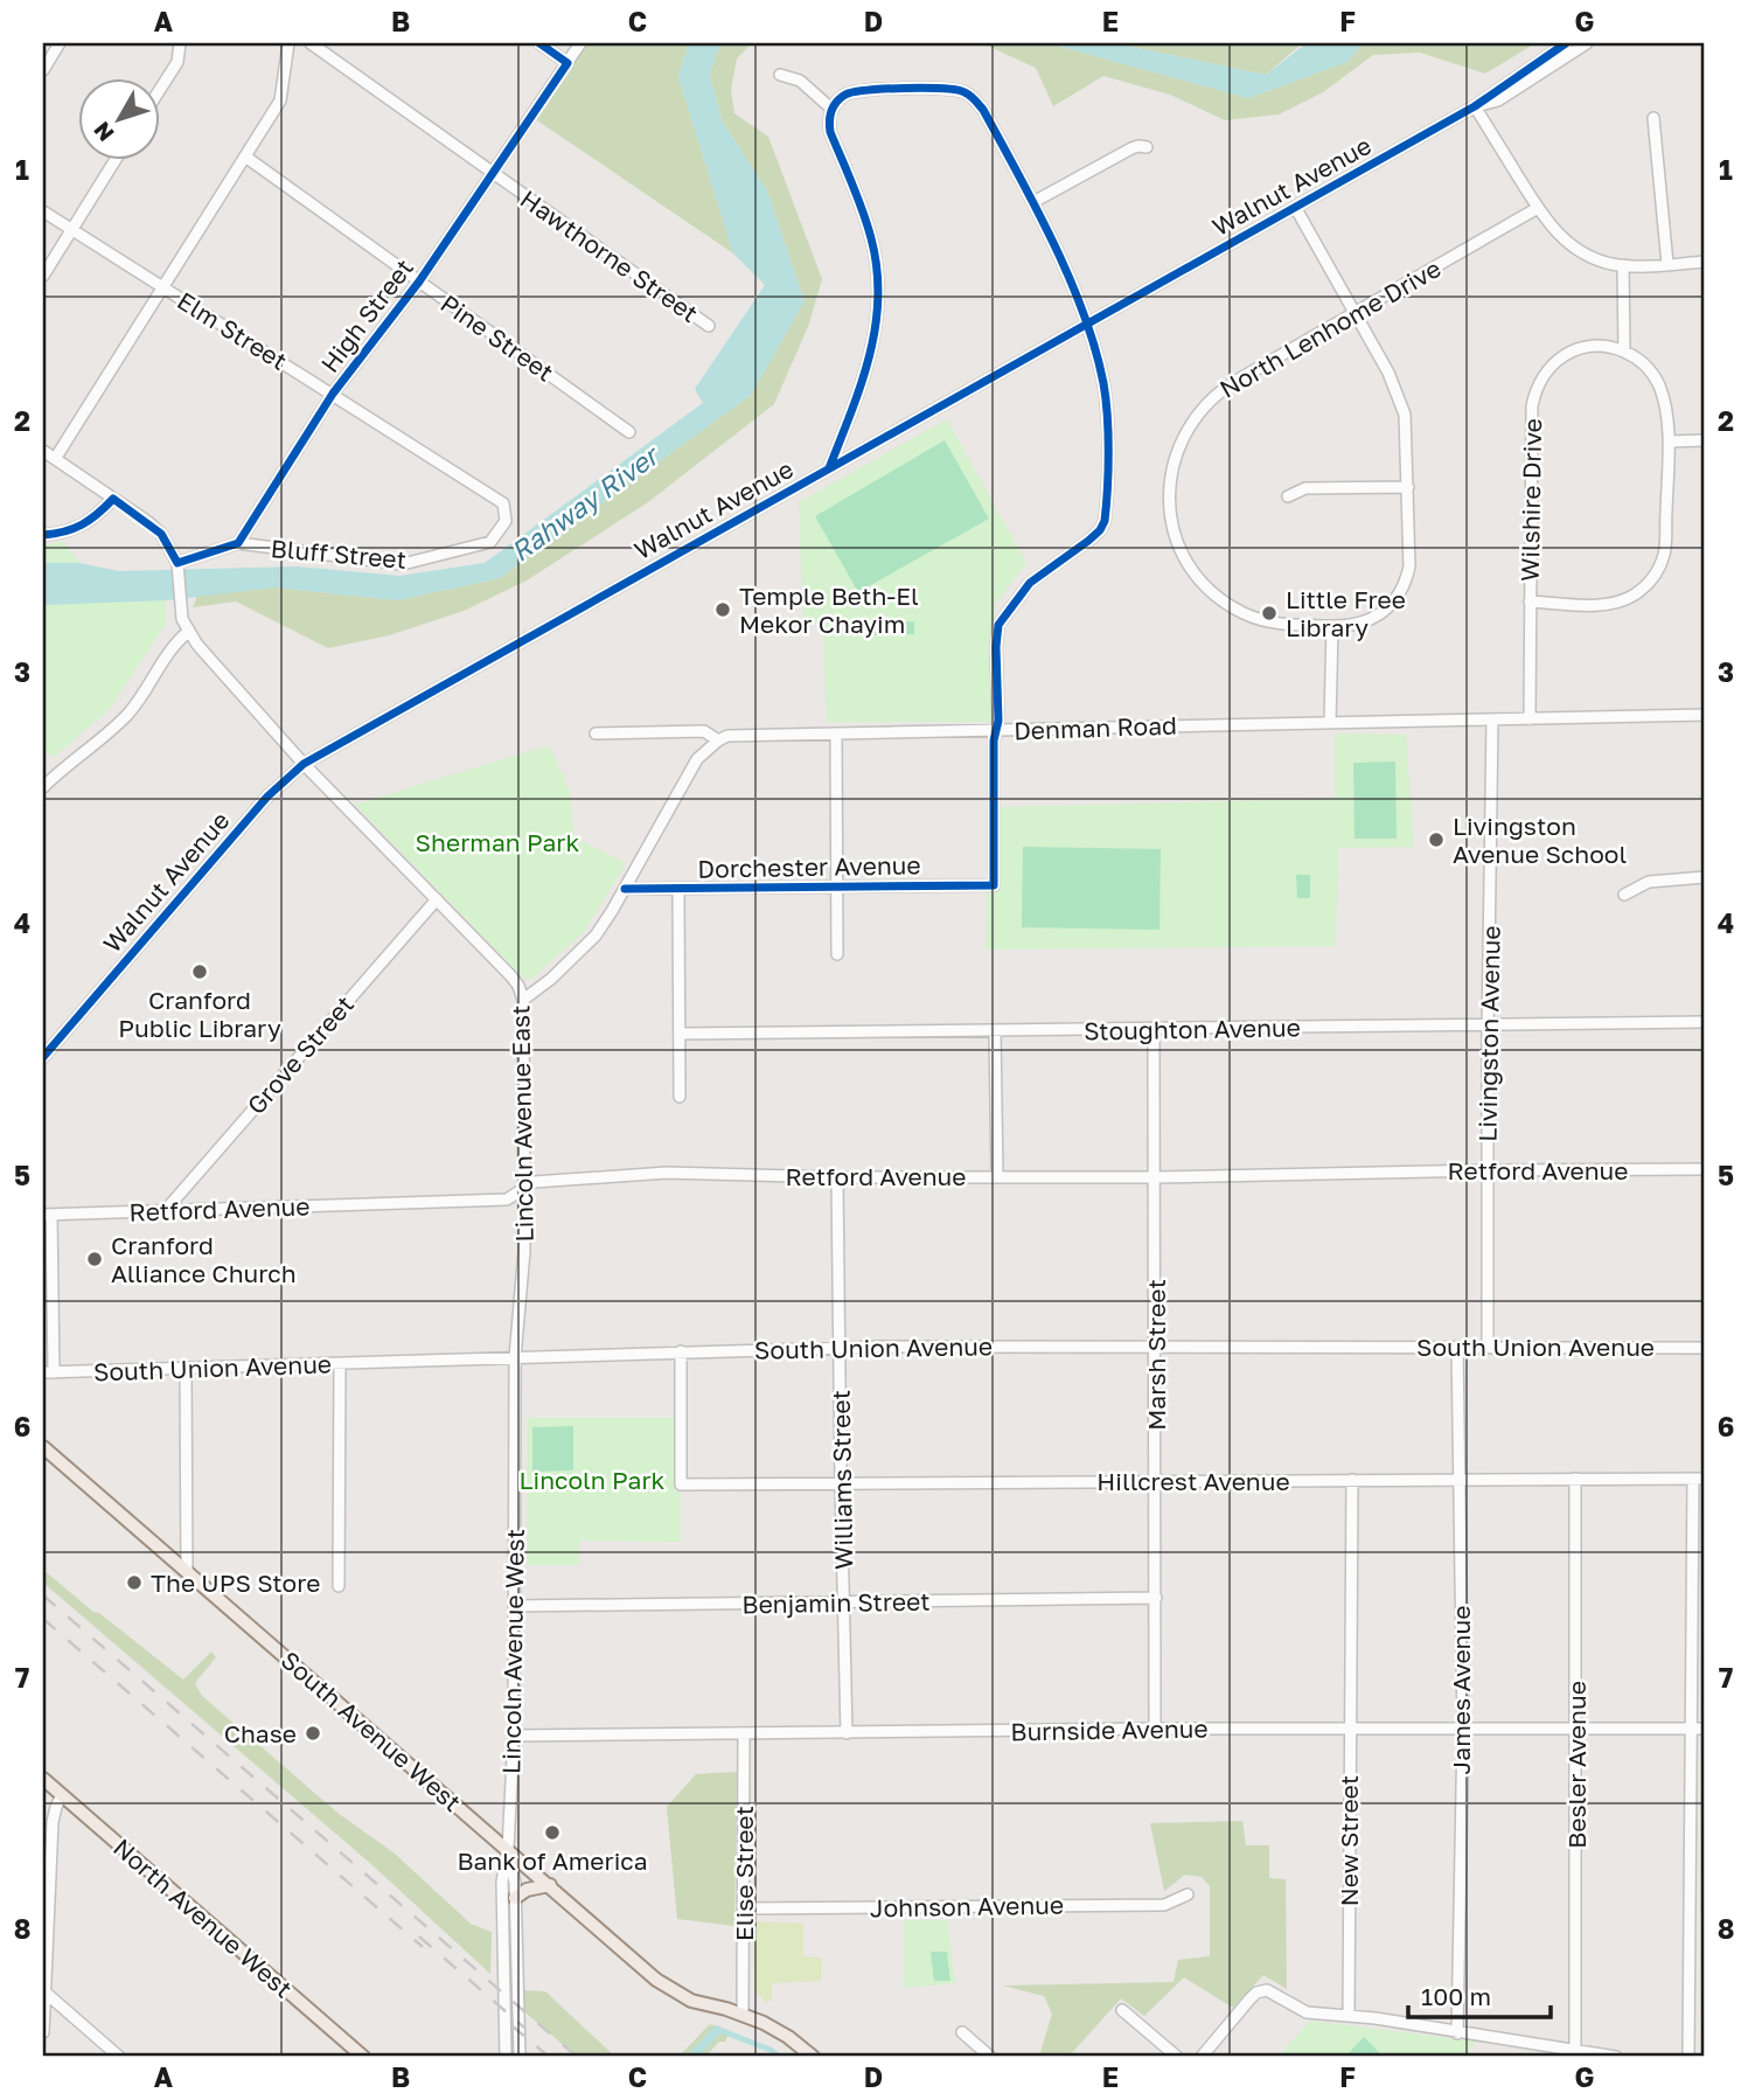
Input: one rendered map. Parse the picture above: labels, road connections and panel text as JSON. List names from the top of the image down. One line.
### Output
{"streets":{"main road":["South Avenue West","North Avenue West"],"street":["Walnut Avenue","Hawthorne Street","High Street","North Lenhome Drive","Elm Street","Pine Street","Wilshire Drive","Bluff Street","Denman Road","Dorchester Avenue","Stoughton Avenue","Livingston Avenue","Grove Street","Lincoln Avenue East","Retford Avenue","South Union Avenue","Marsh Street","Williams Street","Hillcrest Avenue","Benjamin Street","Lincoln Avenue West","James Avenue","Burnside Avenue","Besler Avenue","New Street","Elise Street","Johnson Avenue"]},"crossings":[["Walnut Avenue","Lincoln Avenue East"],["Hawthorne Street","High Street"],["High Street","Elm Street"],["High Street","Pine Street"],["High Street","Bluff Street"],["Elm Street","Bluff Street"],["Wilshire Drive","Denman Road"],["Denman Road","Dorchester Avenue"],["Denman Road","Livingston Avenue"],["Stoughton Avenue","Livingston Avenue"],["Stoughton Avenue","Marsh Street"],["Livingston Avenue","Retford Avenue"],["Livingston Avenue","South Union Avenue"],["Grove Street","Lincoln Avenue East"],["Grove Street","Retford Avenue"],["Lincoln Avenue East","Retford Avenue"],["Lincoln Avenue East","South Union Avenue"],["Lincoln Avenue East","Lincoln Avenue West"],["Retford Avenue","Marsh Street"],["Retford Avenue","Williams Street"],["South Union Avenue","Marsh Street"],["South Union Avenue","Williams Street"],["South Union Avenue","Hillcrest Avenue"],["South Union Avenue","Lincoln Avenue West"],["South Union Avenue","James Avenue"],["Marsh Street","Hillcrest Avenue"],["Marsh Street","Benjamin Street"],["Marsh Street","Burnside Avenue"],["Williams Street","Hillcrest Avenue"],["Williams Street","Benjamin Street"],["Williams Street","Burnside Avenue"],["Hillcrest Avenue","James Avenue"],["Hillcrest Avenue","Besler Avenue"],["Hillcrest Avenue","New Street"],["Benjamin Street","Lincoln Avenue West"],["Lincoln Avenue West","Burnside Avenue"],["Lincoln Avenue West","South Avenue West"],["James Avenue","Burnside Avenue"],["Burnside Avenue","Besler Avenue"],["Burnside Avenue","New Street"],["Burnside Avenue","Elise Street"],["South Avenue West","Elise Street"],["Elise Street","Johnson Avenue"]],"water":["Rahway River"],"parks":["Sherman Park","Lincoln Park"],"places":["Temple Beth-El Mekor Chayim","Little Free Library","Livingston Avenue School","Cranford Public Library","Cranford Alliance Church","The UPS Store","Chase","Bank of America"],"scale_bar":"100 m","north":"bottom left","grid":{"columns":["A","B","C","D","E","F","G"],"rows":["1","2","3","4","5","6","7","8"]}}
